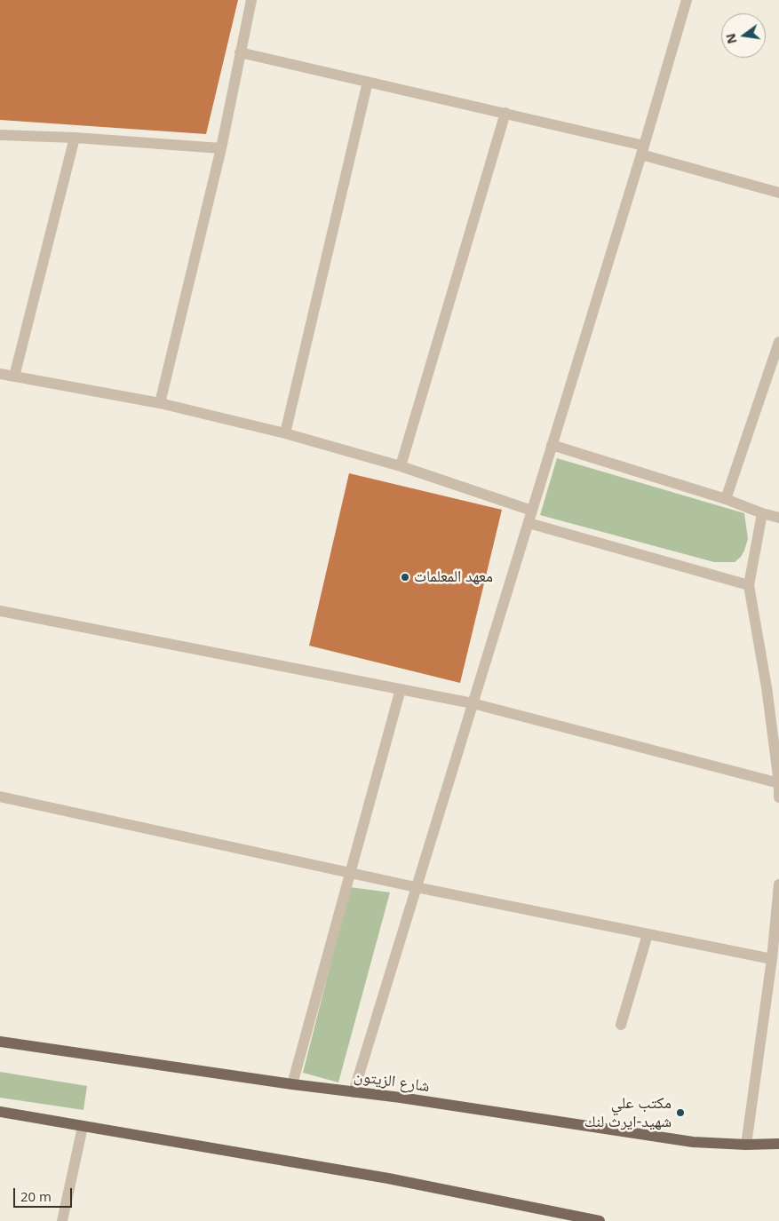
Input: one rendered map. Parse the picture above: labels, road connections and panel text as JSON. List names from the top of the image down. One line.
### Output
{"streets":{"main road":["شارع الزيتون"]},"places":["معهد المعلمات","مكتب علي شهيد-ايرث لنك"],"scale_bar":"20 m","north":"left"}
